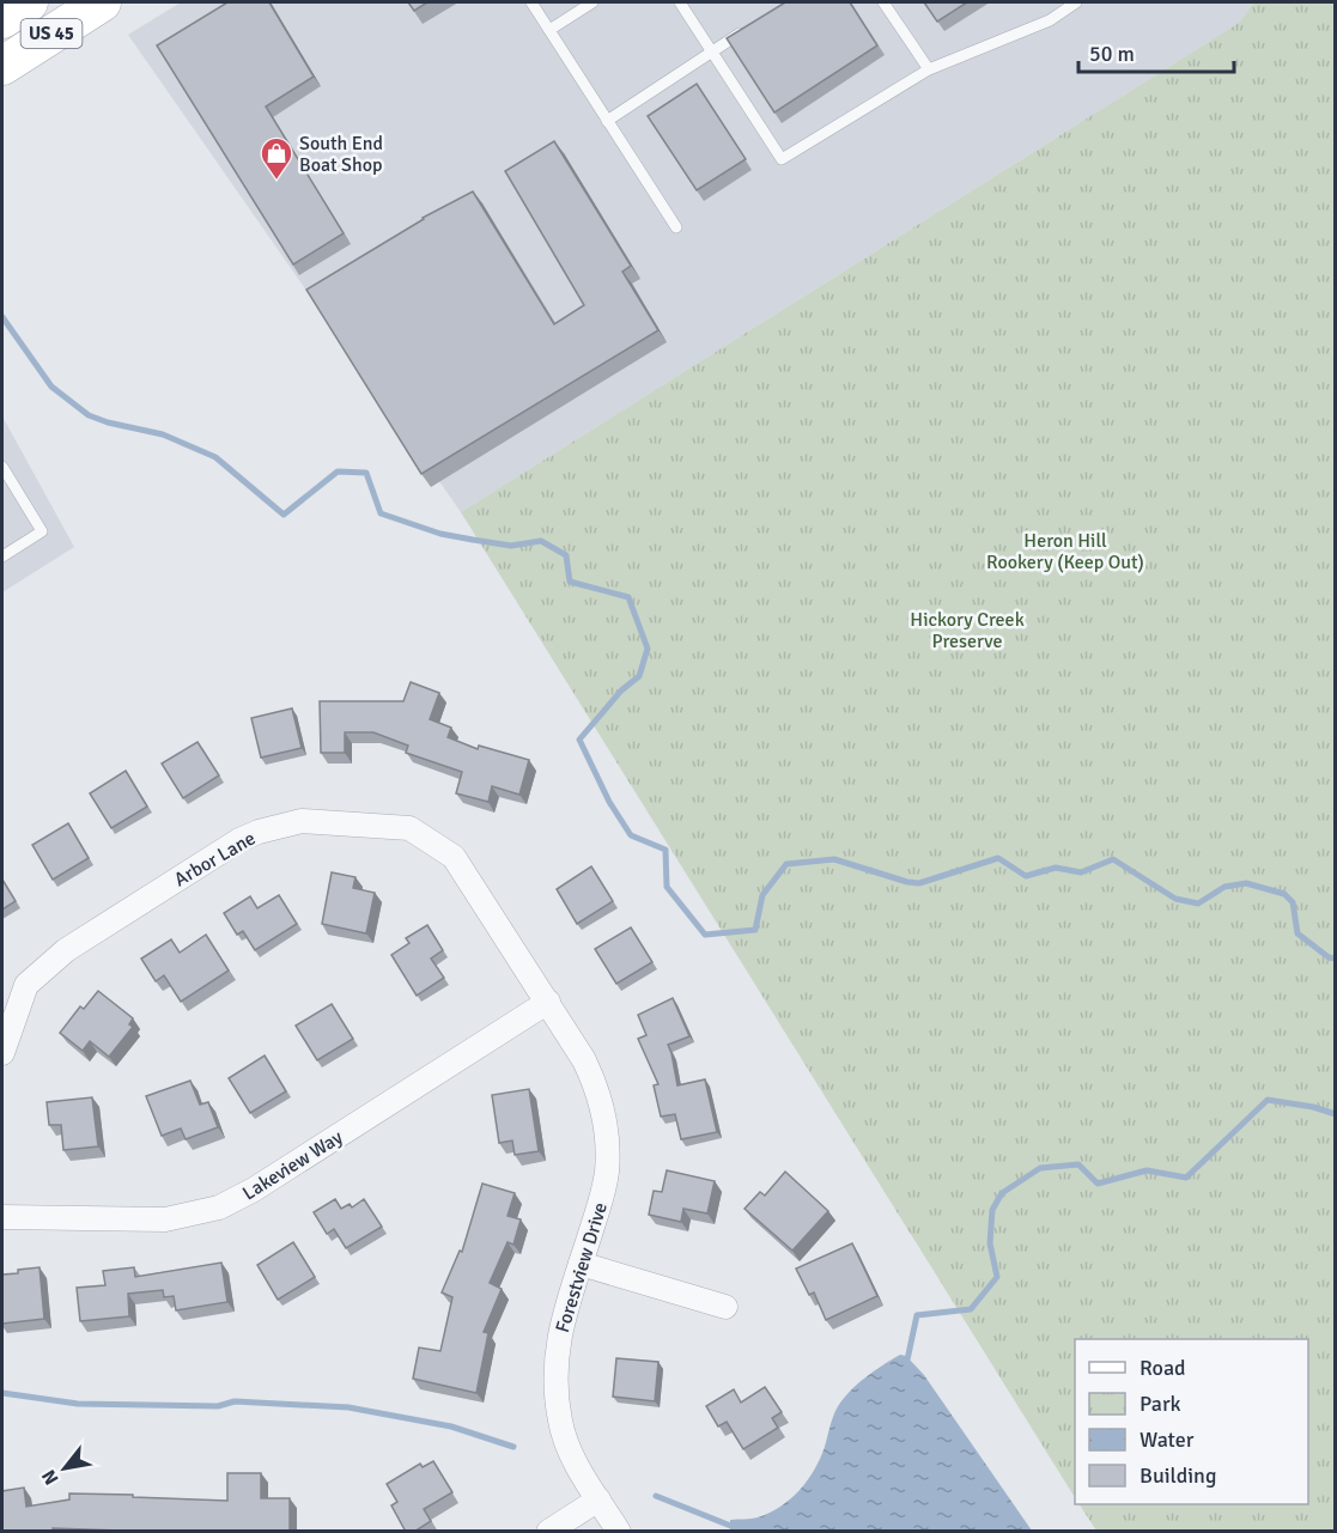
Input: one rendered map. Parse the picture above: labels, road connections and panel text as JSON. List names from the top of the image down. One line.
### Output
{"streets":{"main road":["US 45"],"street":["Arbor Lane","Lakeview Way","Forestview Drive"]},"crossings":[["Arbor Lane","Lakeview Way"],["Arbor Lane","Forestview Drive"],["Lakeview Way","Forestview Drive"]],"parks":["Heron Hill Rookery (Keep Out)","Hickory Creek Preserve"],"places":{"shop":["South End Boat Shop"]},"legend":["Road","Park","Water","Building"],"scale_bar":"50 m","north":"bottom left"}
